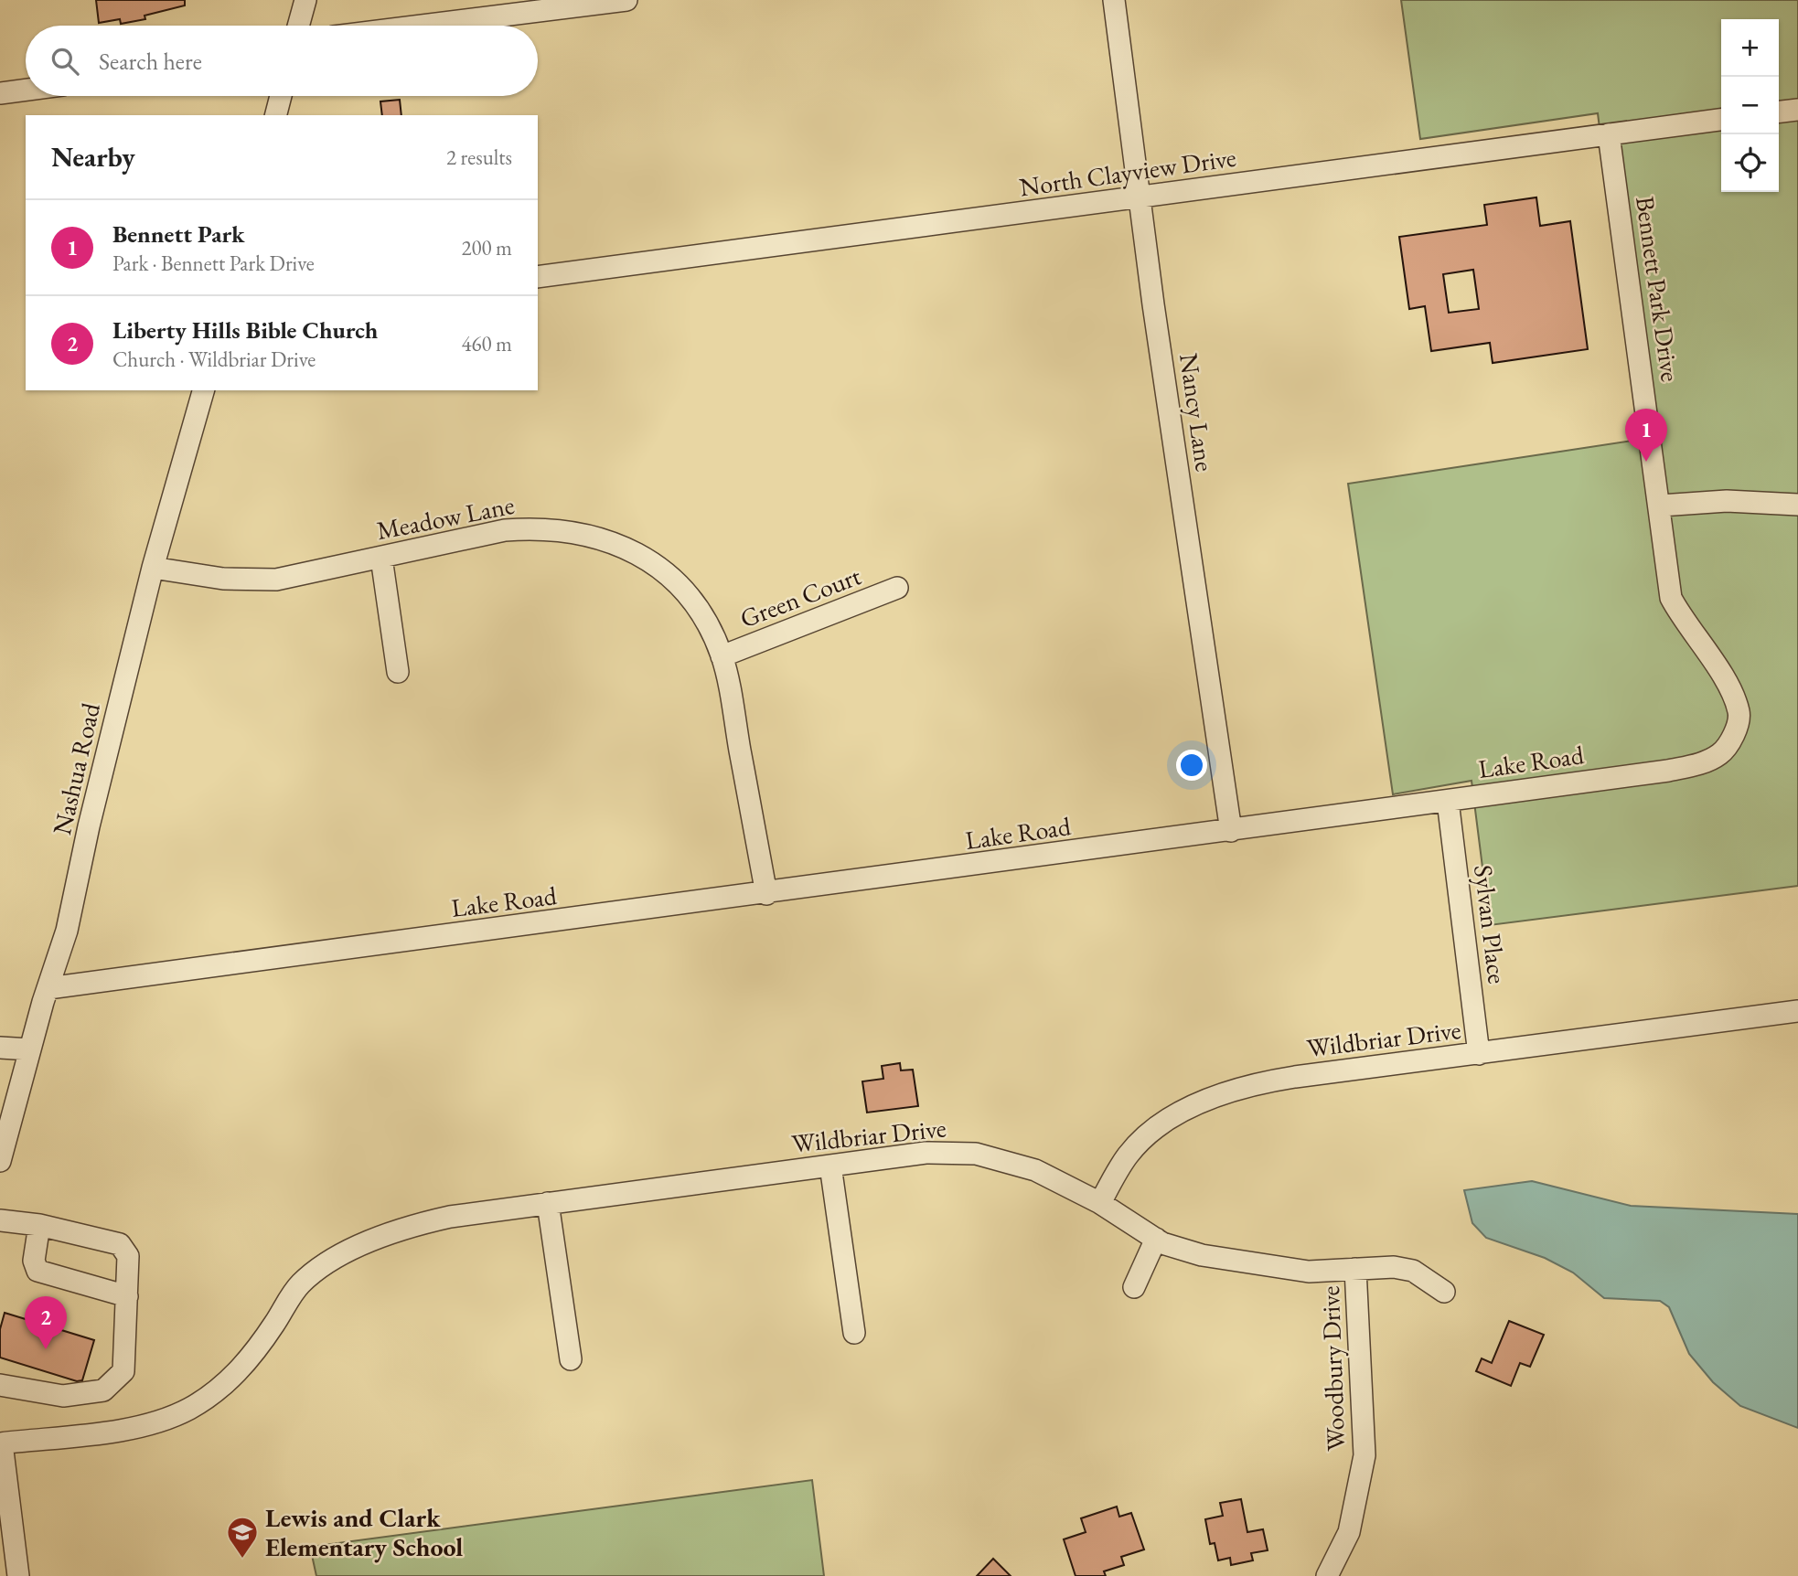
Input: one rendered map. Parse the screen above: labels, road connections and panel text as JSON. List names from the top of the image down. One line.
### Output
{"streets":{"street":["North Clayview Drive","Bennett Park Drive","Nancy Lane","Meadow Lane","Green Court","Lake Road","Nashua Road","Sylvan Place","Wildbriar Drive","Woodbury Drive"]},"crossings":[["North Clayview Drive","Bennett Park Drive"],["North Clayview Drive","Nancy Lane"],["Bennett Park Drive","Lake Road"],["Nancy Lane","Lake Road"],["Meadow Lane","Green Court"],["Meadow Lane","Lake Road"],["Meadow Lane","Nashua Road"],["Lake Road","Nashua Road"],["Lake Road","Sylvan Place"],["Sylvan Place","Wildbriar Drive"]],"places":{"school or university":["Lewis and Clark Elementary School"]},"page":{"map_buttons":["+","−"],"search":"Search here","heading":["Nearby","2 results"],"list":[{"mark":"1","name":"Bennett Park","note":"Park · Bennett Park Drive","value":"200 m"},{"mark":"2","name":"Liberty Hills Bible Church","note":"Church · Wildbriar Drive","value":"460 m"}],"pins":["1","2"]}}
